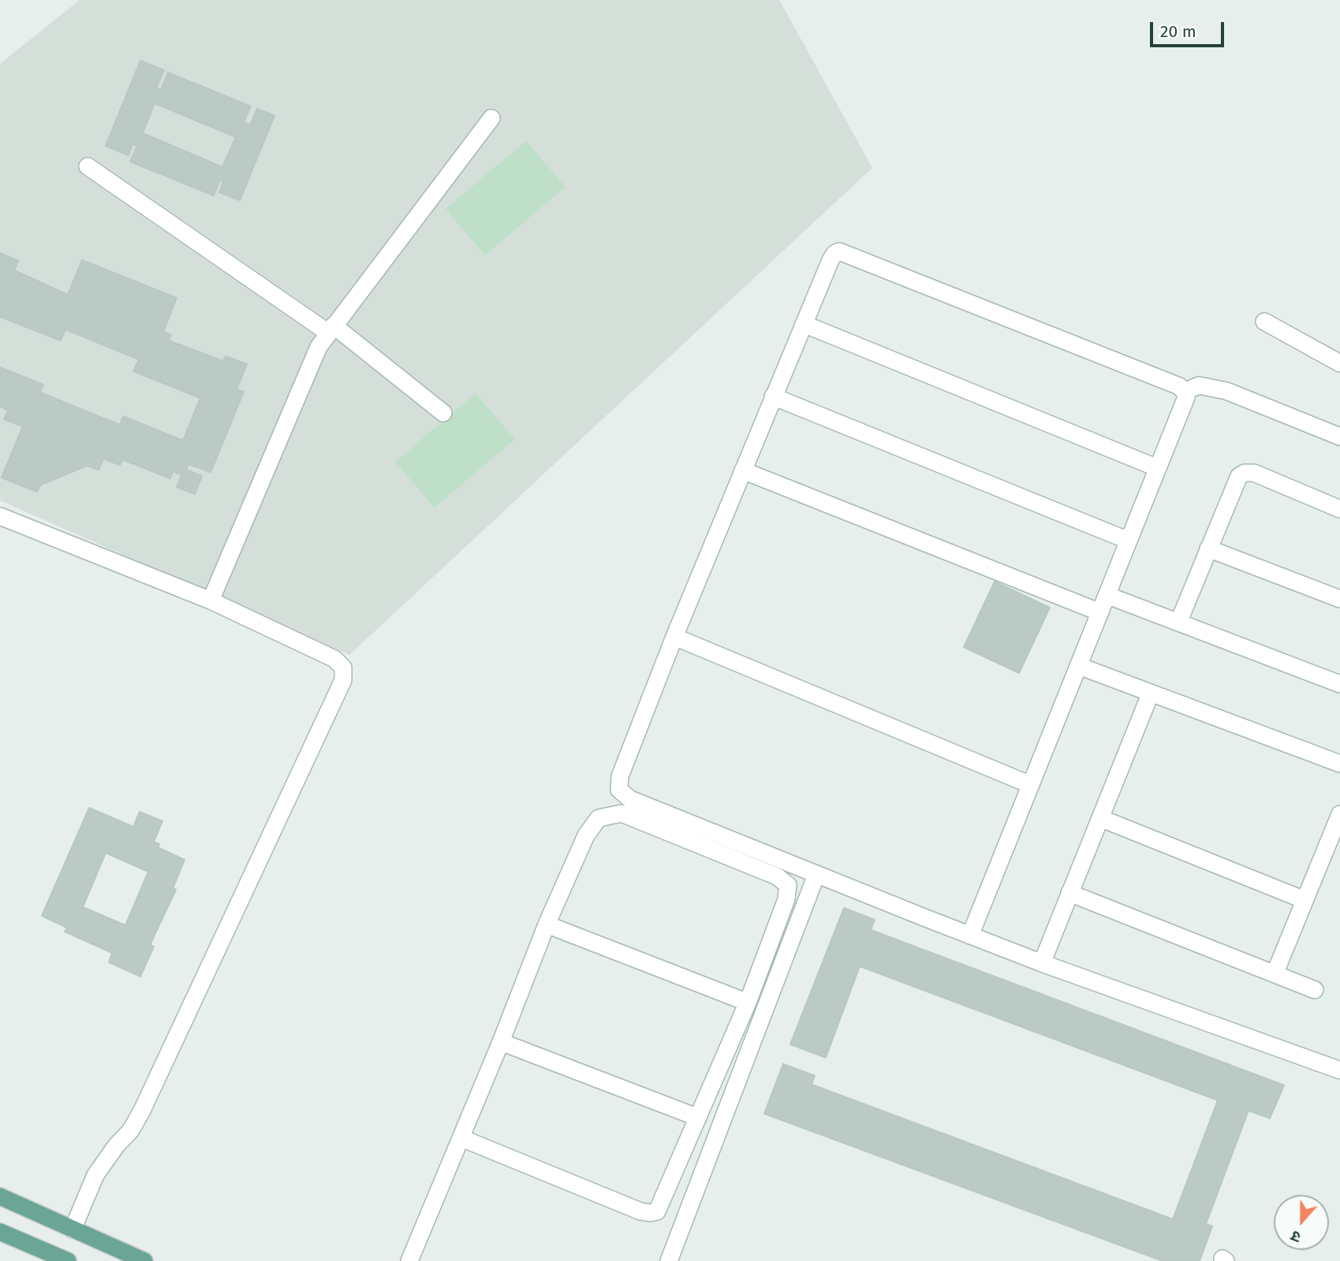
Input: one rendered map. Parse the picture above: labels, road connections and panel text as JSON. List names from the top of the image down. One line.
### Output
{"scale_bar":"20 m","north":"bottom"}
